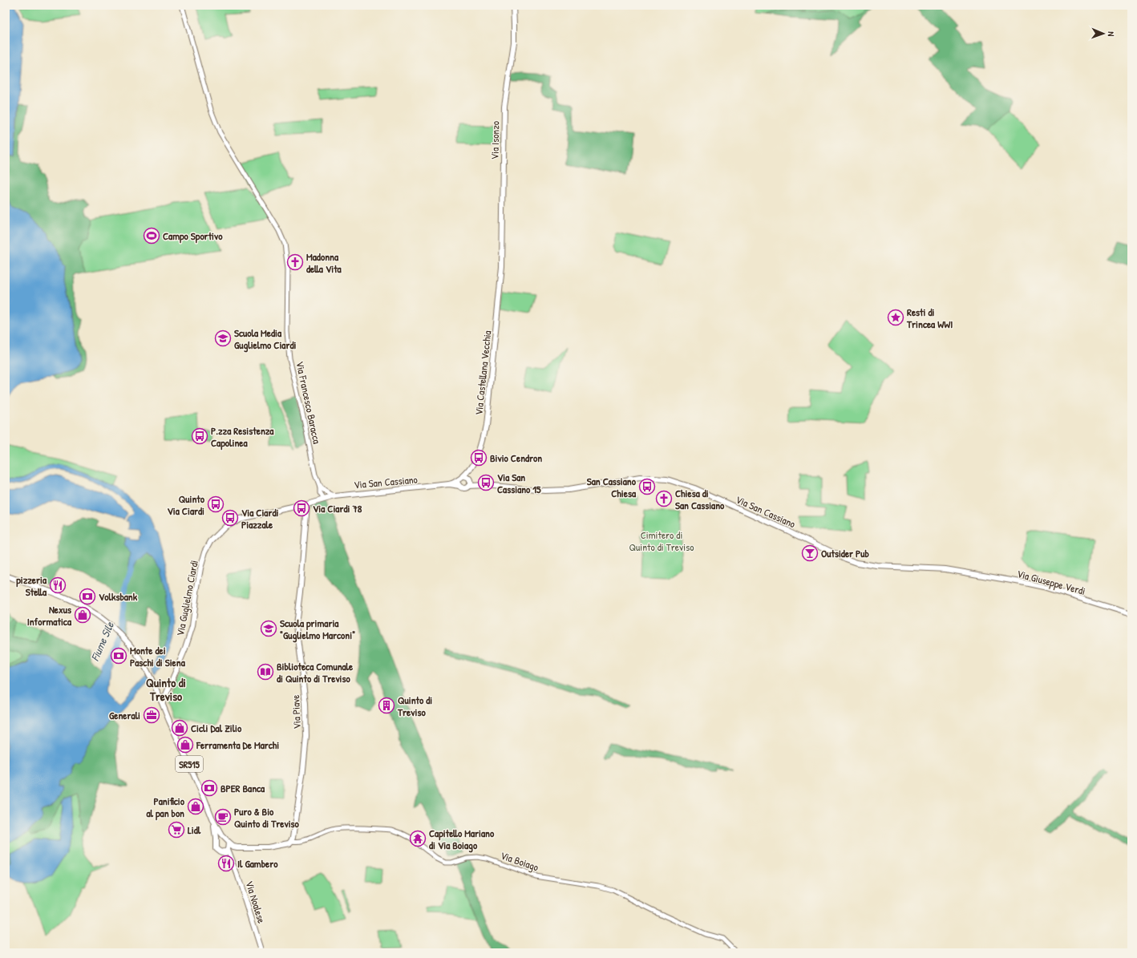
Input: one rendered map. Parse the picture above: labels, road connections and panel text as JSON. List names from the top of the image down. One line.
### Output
{"streets":{"main road":["Via Isonzo","Via Castellana Vecchia","Via San Cassiano","Via Giuseppe Verdi","Via Guglielmo Ciardi","Via Piave","SR515","Via Boiago","Via Noalese"],"street":["Via Francesco Baracca"]},"crossings":[["Via Isonzo","Via Castellana Vecchia"],["Via Castellana Vecchia","Via San Cassiano"],["Via Francesco Baracca","Via San Cassiano"],["Via Francesco Baracca","Via Guglielmo Ciardi"],["Via San Cassiano","Via Giuseppe Verdi"],["Via San Cassiano","Via Guglielmo Ciardi"],["Via Guglielmo Ciardi","Via Piave"],["Via Guglielmo Ciardi","SR515"],["Via Piave","Via Boiago"],["SR515","Via Boiago"],["Via Boiago","Via Noalese"]],"districts":["Quinto di Treviso"],"water":["Fiume Sile"],"parks":["Cimitero di Quinto di Treviso"],"places":{"sports":["Campo Sportivo"],"church":["Madonna della Vita","Chiesa di San Cassiano"],"place":["Resti di Trincea WWI"],"school or university":["Scuola Media Guglielmo Ciardi","Scuola primaria \"Guglielmo Marconi\""],"bus stop":["P.zza Resistenza Capolinea","Bivio Cendron","Via San Cassiano 15","San Cassiano Chiesa","Quinto Via Ciardi","Via Ciardi 78","Via Ciardi Piazzale"],"bar":["Outsider Pub"],"restaurant":["pizzeria Stella","Il Gambero"],"bank":["Volksbank","Monte dei Paschi di Siena","BPER Banca"],"shop":["Nexus Informatica","Cicli Dal Zilio","Ferramenta De Marchi","Panificio al pan bon"],"library":["Biblioteca Comunale di Quinto di Treviso"],"building":["Quinto di Treviso"],"office":["Generali"],"cafe":["Puro & Bio Quinto di Treviso"],"supermarket":["Lidl"],"temple":["Capitello Mariano di Via Boiago"]},"north":"right"}
